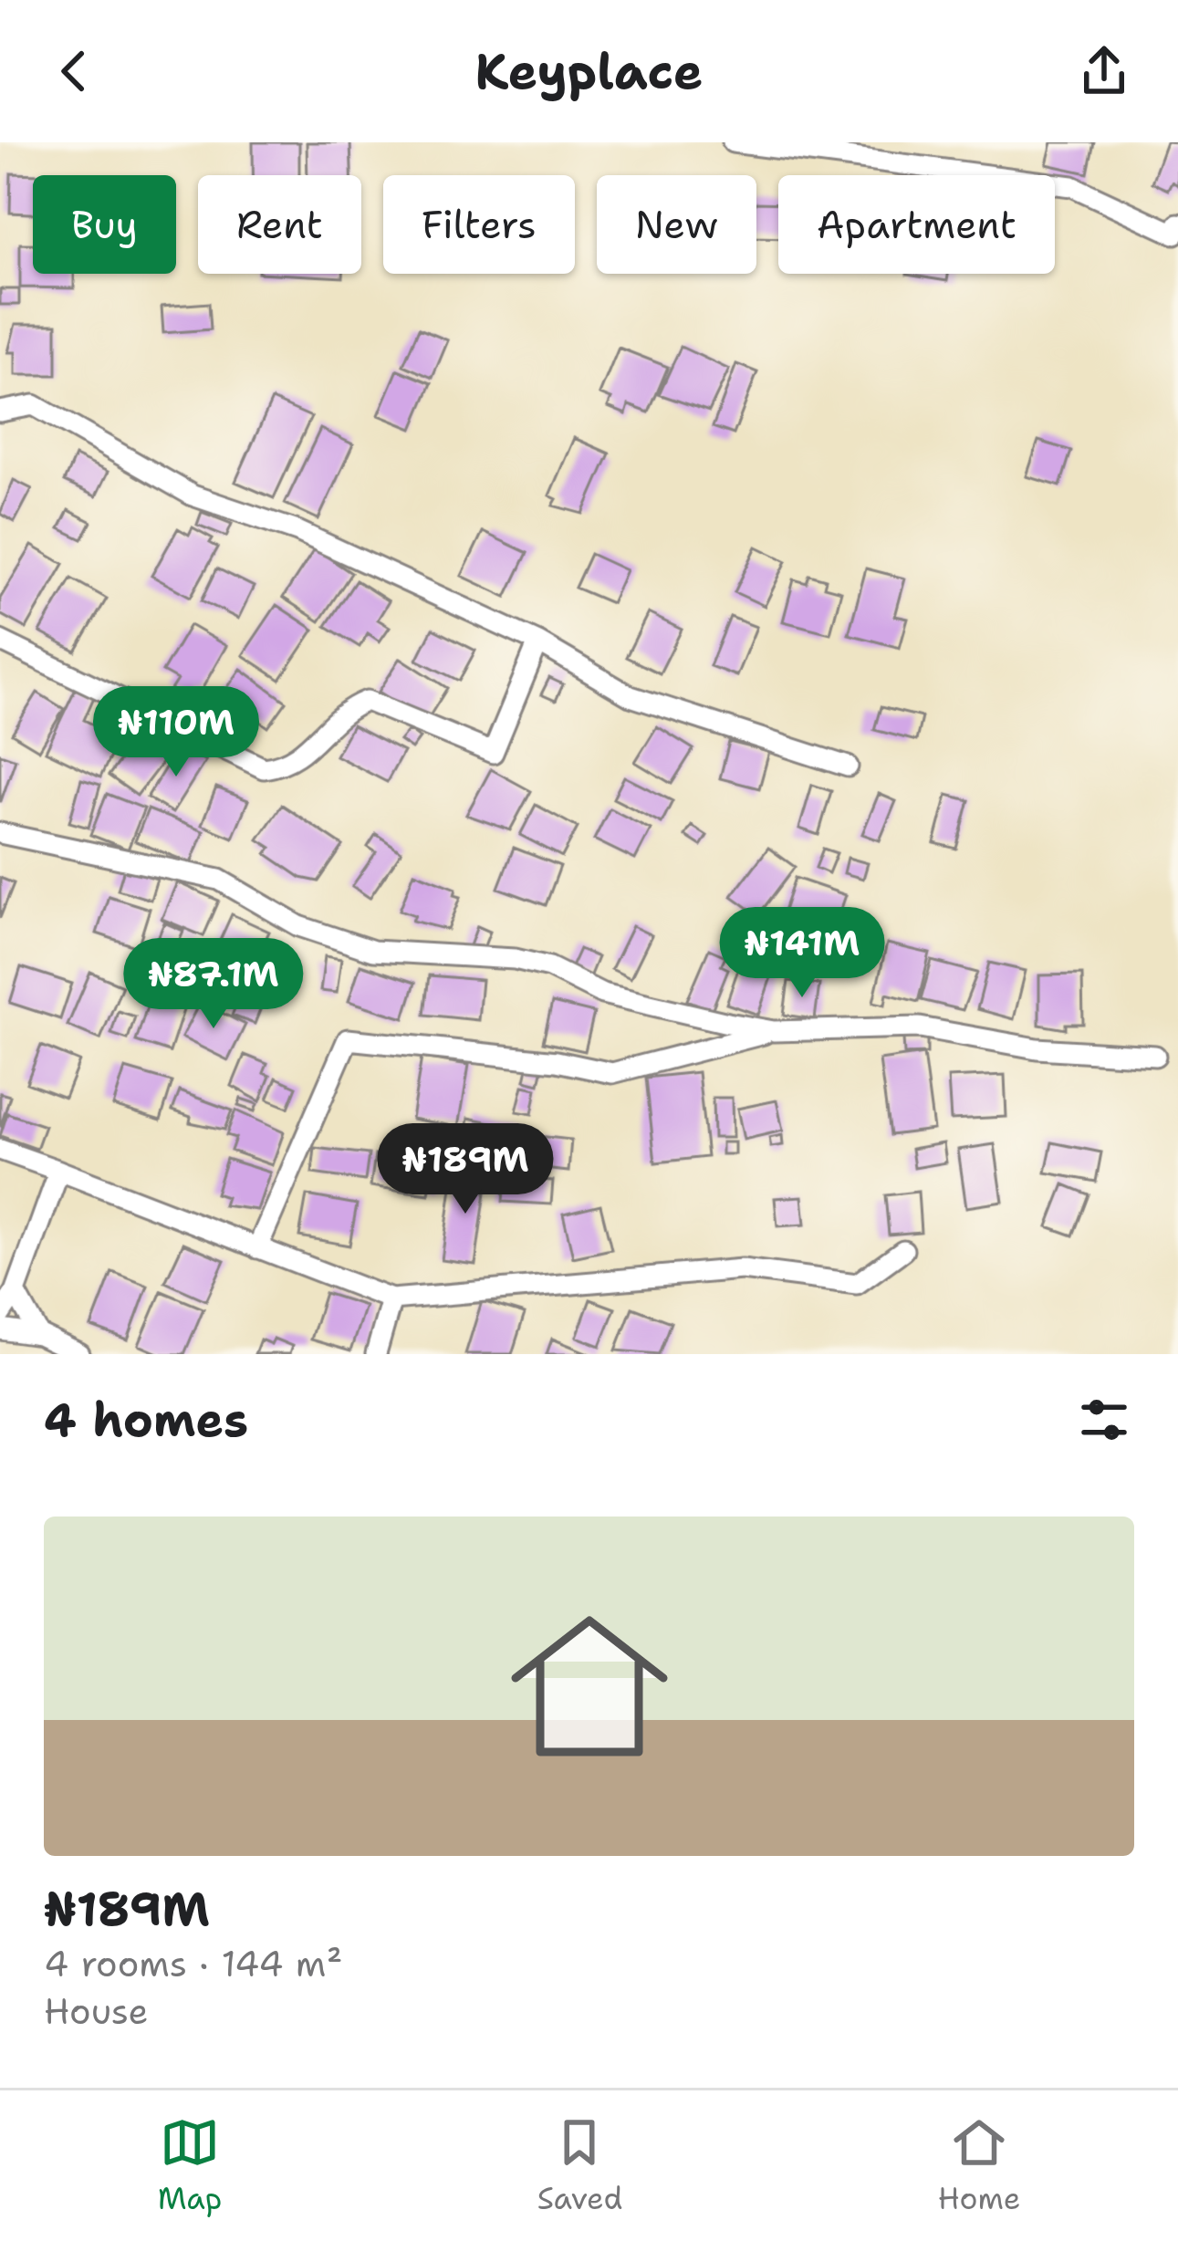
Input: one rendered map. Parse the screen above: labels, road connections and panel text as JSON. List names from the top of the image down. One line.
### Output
{"page":{"header":"Keyplace","chip":["Buy","Rent","Filters","New","Apartment"],"price":["₦110M","₦141M","₦87.1M","₦189M"],"heading":"4 homes","list":[{"name":"₦189M","note":"4 rooms · 144 m² · House"}],"tabs":["Map","Saved","Home"]}}
